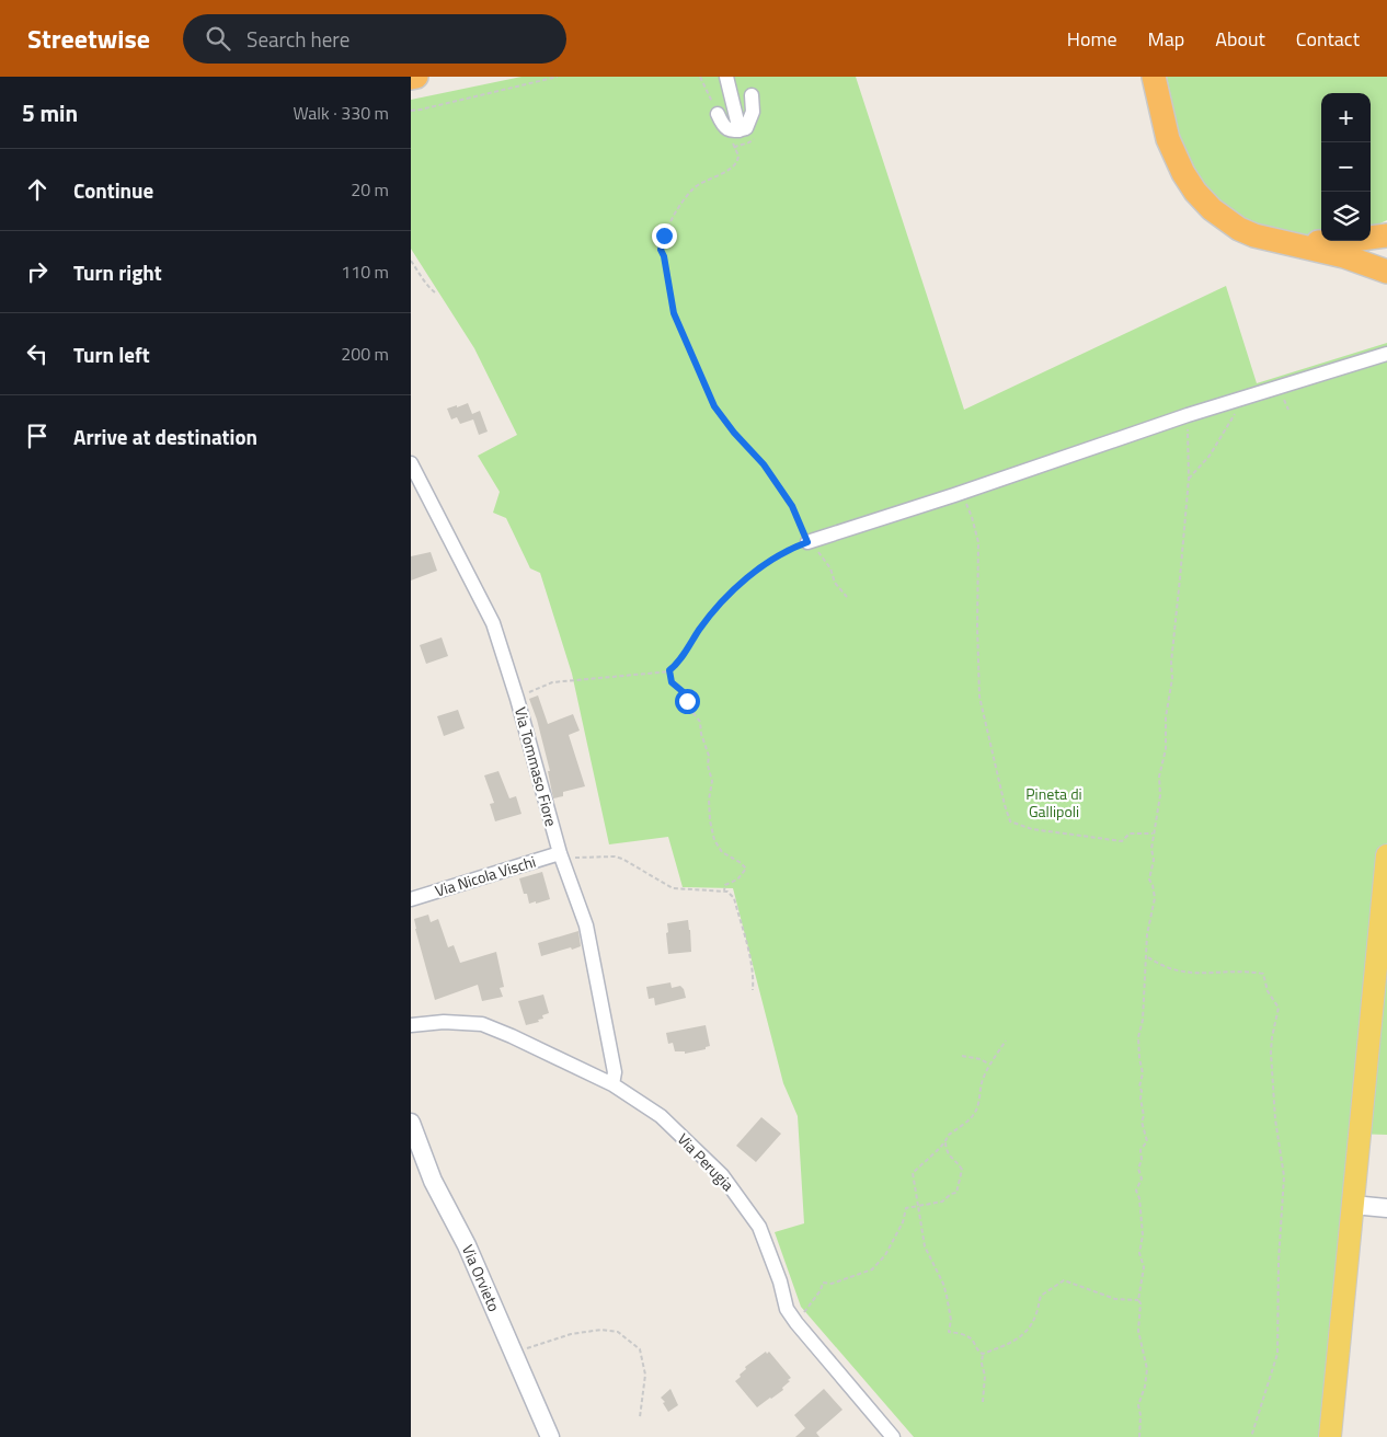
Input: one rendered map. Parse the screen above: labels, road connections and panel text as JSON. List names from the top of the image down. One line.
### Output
{"streets":{"street":["Via Tommaso Fiore","Via Nicola Vischi","Via Perugia","Via Orvieto"]},"crossings":[["Via Tommaso Fiore","Via Nicola Vischi"],["Via Tommaso Fiore","Via Perugia"]],"parks":["Pineta di Gallipoli"],"page":{"header":"Streetwise","search":"Search here","nav":["Home","Map","About","Contact"],"heading":["5 min","Walk · 330 m"],"map_buttons":["+","−"],"list":[["Continue","20 m"],["Turn right","110 m"],["Turn left","200 m"],"Arrive at destination"]}}
